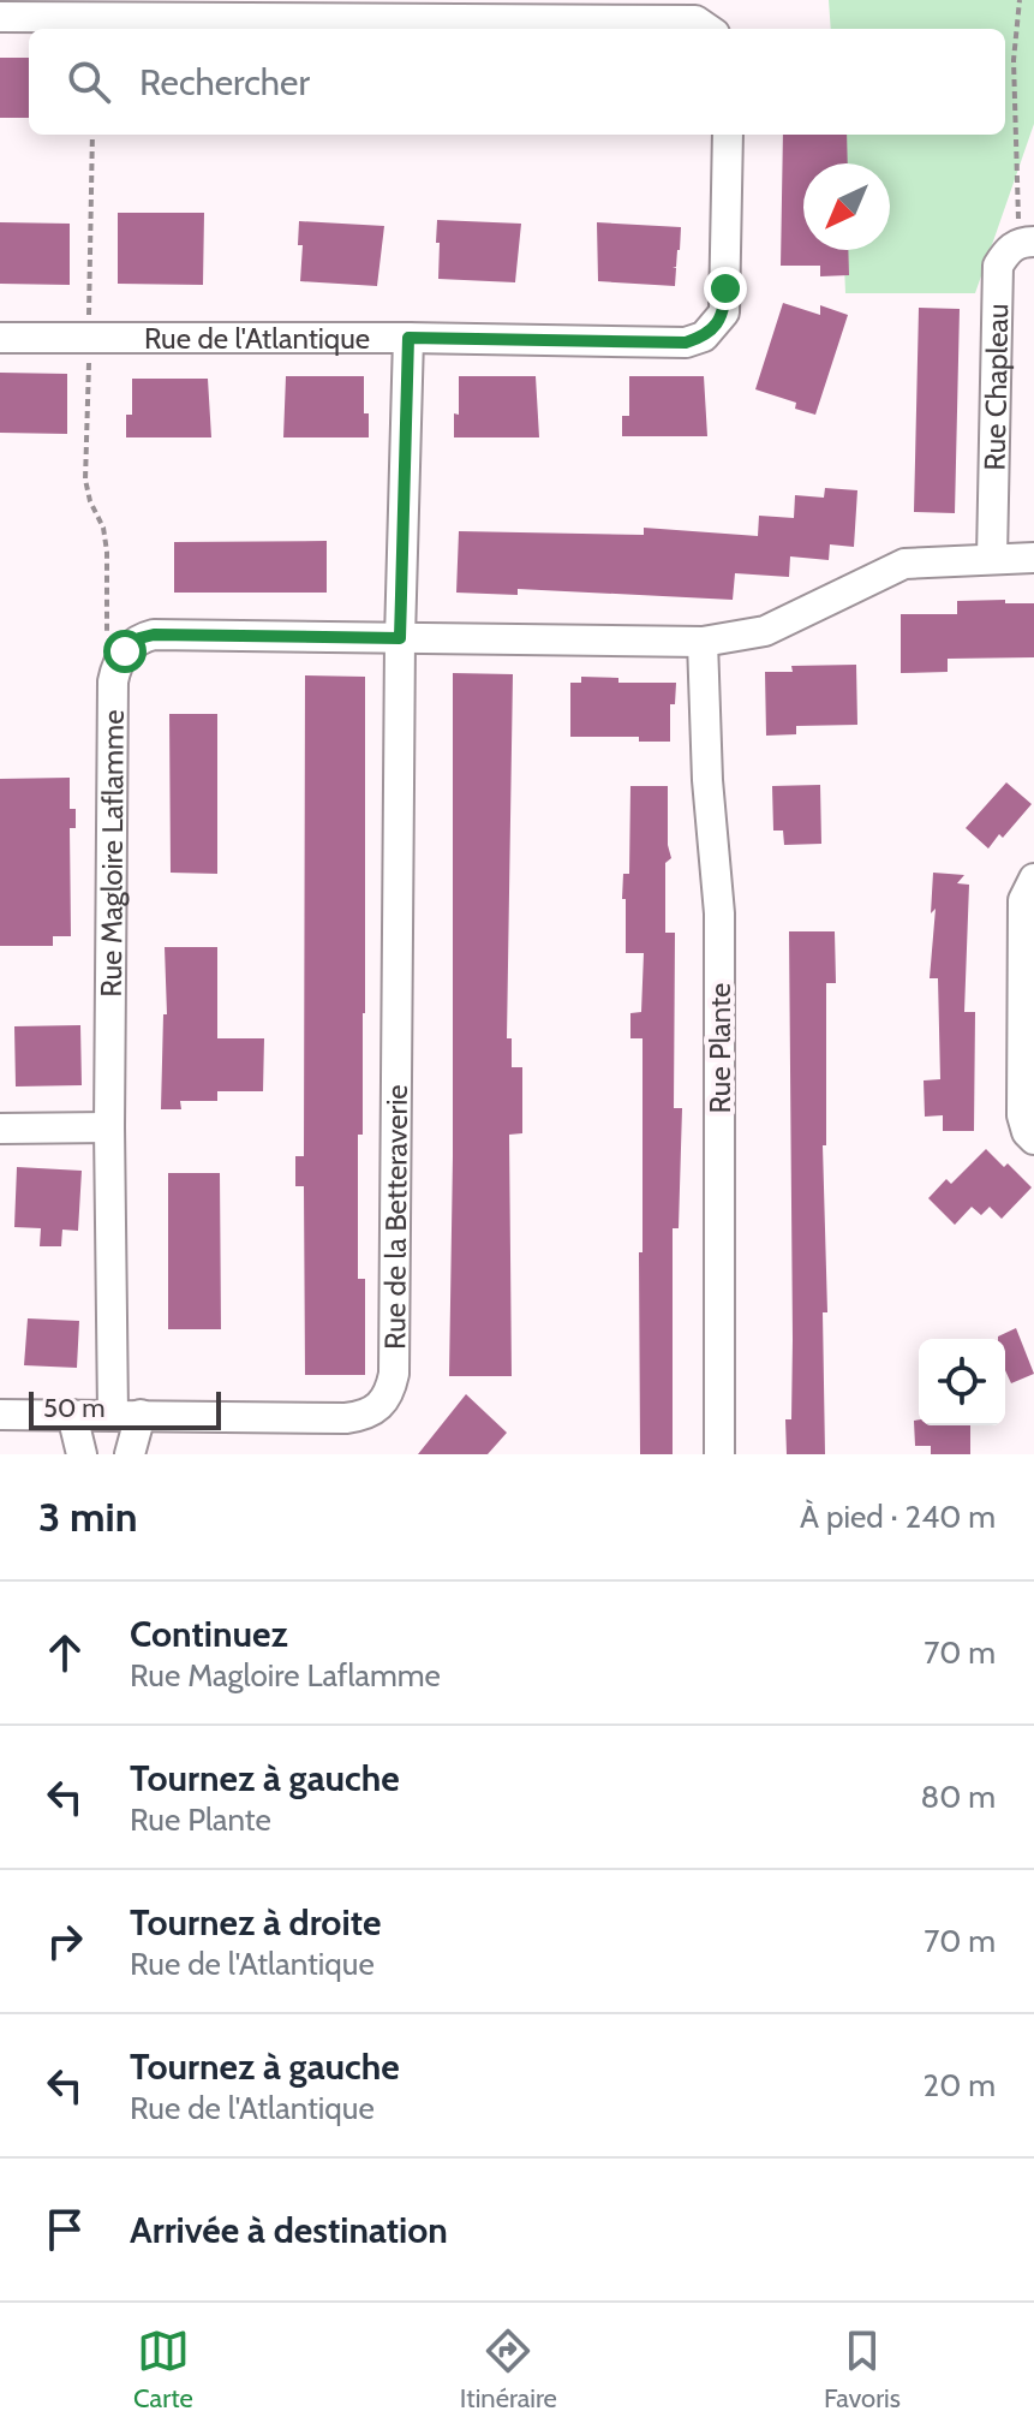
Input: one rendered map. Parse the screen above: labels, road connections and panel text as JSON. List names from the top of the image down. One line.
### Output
{"streets":{"street":["Rue de l'Atlantique","Rue Chapleau","Rue Magloire Laflamme","Rue Plante","Rue de la Betteraverie"]},"crossings":[["Rue Magloire Laflamme","Rue de la Betteraverie"]],"scale_bar":"50 m","north":"bottom left","page":{"search":"Rechercher","scale":"50 m","heading":["3 min","À pied · 240 m"],"list":[["Continuez","Rue Magloire Laflamme","70 m"],["Tournez à gauche","Rue Plante","80 m"],["Tournez à droite","Rue de l'Atlantique","70 m"],["Tournez à gauche","Rue de l'Atlantique","20 m"],"Arrivée à destination"],"nav":["Carte","Itinéraire","Favoris"]}}
